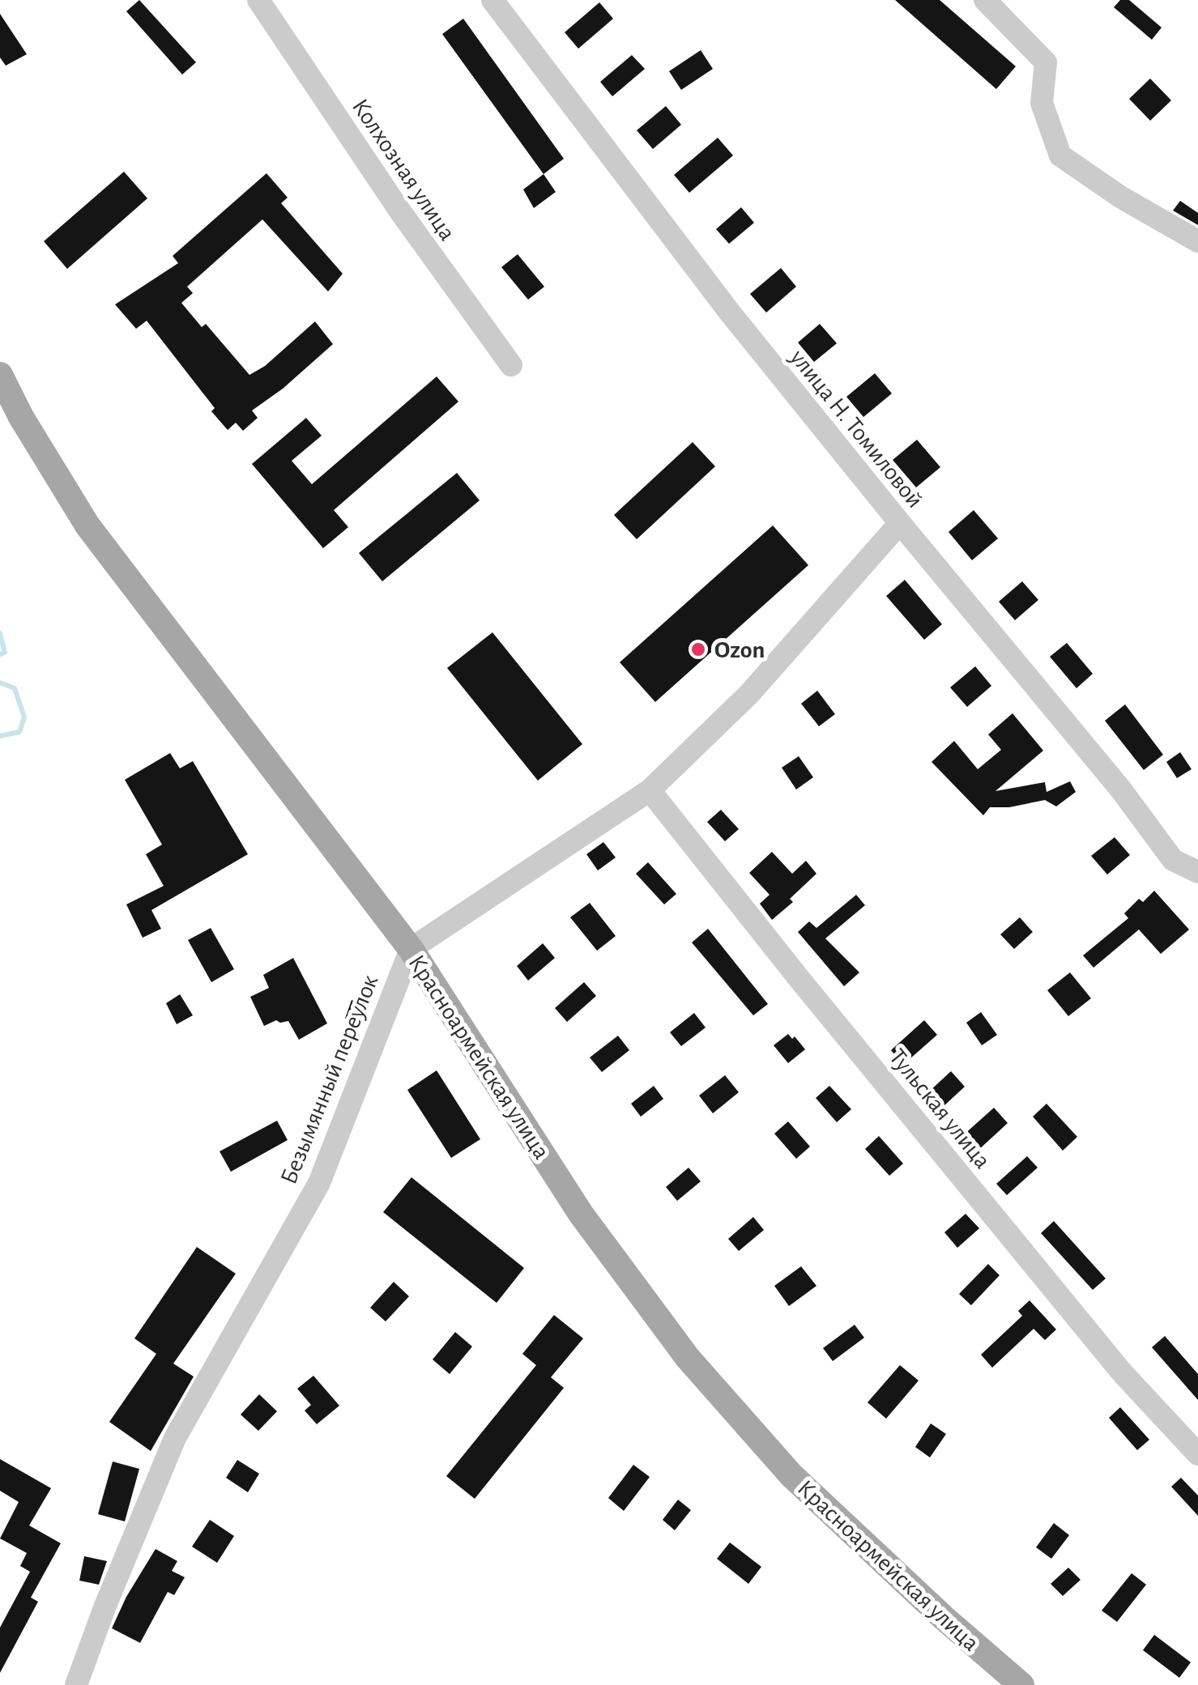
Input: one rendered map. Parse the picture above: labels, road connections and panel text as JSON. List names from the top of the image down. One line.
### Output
{"streets":{"main road":["Красноармейская улица"],"street":["Колхозная улица","улица Н. Томиловой","Безымянный переулок","Тульская улица"]},"crossings":[["Красноармейская улица","Безымянный переулок"]],"places":["Ozon"]}
